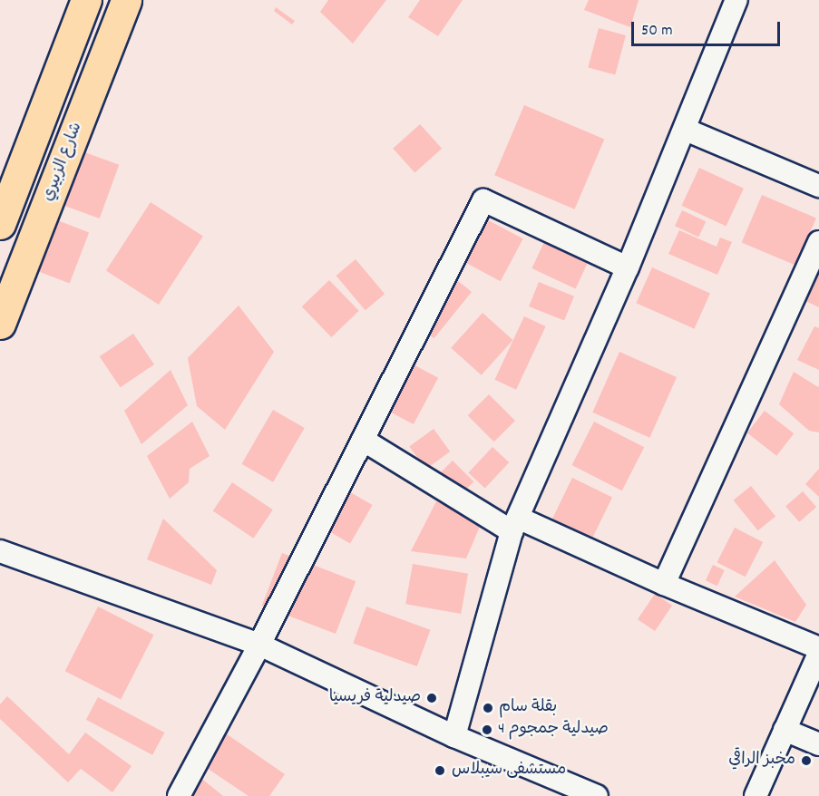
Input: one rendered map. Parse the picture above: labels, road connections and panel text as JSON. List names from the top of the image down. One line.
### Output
{"streets":{"main road":["شارع الزبيري"]},"places":["صيدلية فريسيا","بقلة سام","صيدلية جمجوم 4","مخبز الراقي","مستشفى سيبلاس"],"scale_bar":"50 m"}
